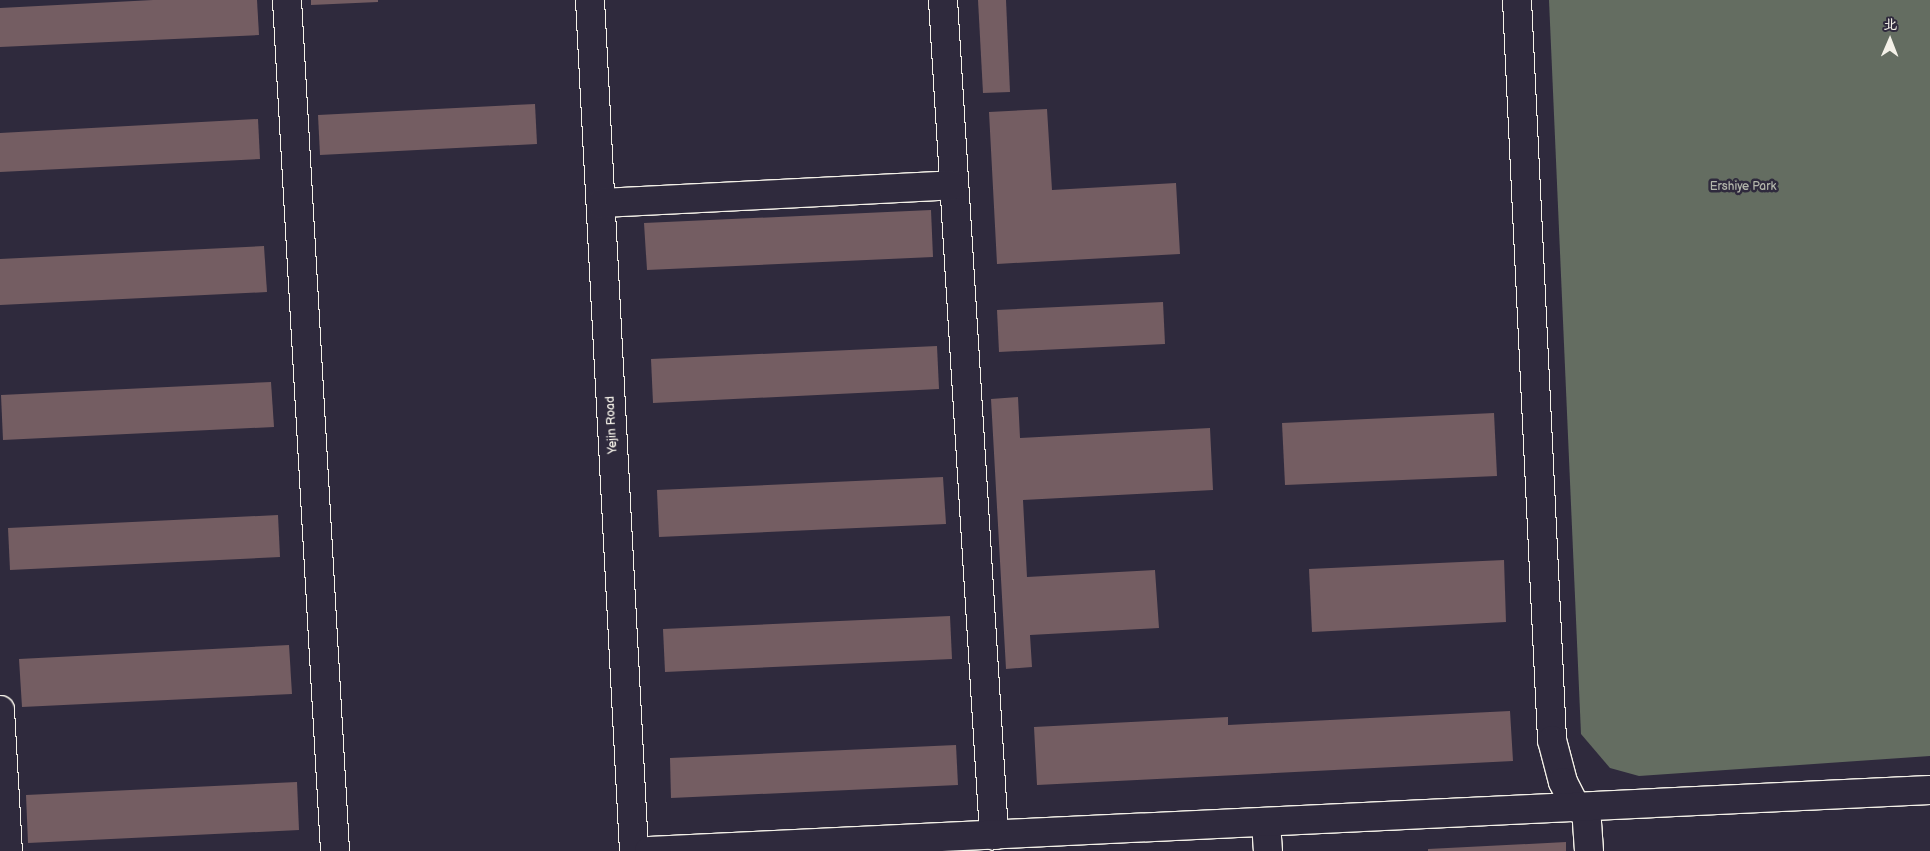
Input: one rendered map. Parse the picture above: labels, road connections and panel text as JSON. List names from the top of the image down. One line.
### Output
{"streets":{"street":["Yejin Road"]},"parks":["Ershiye Park"],"north":"top"}
